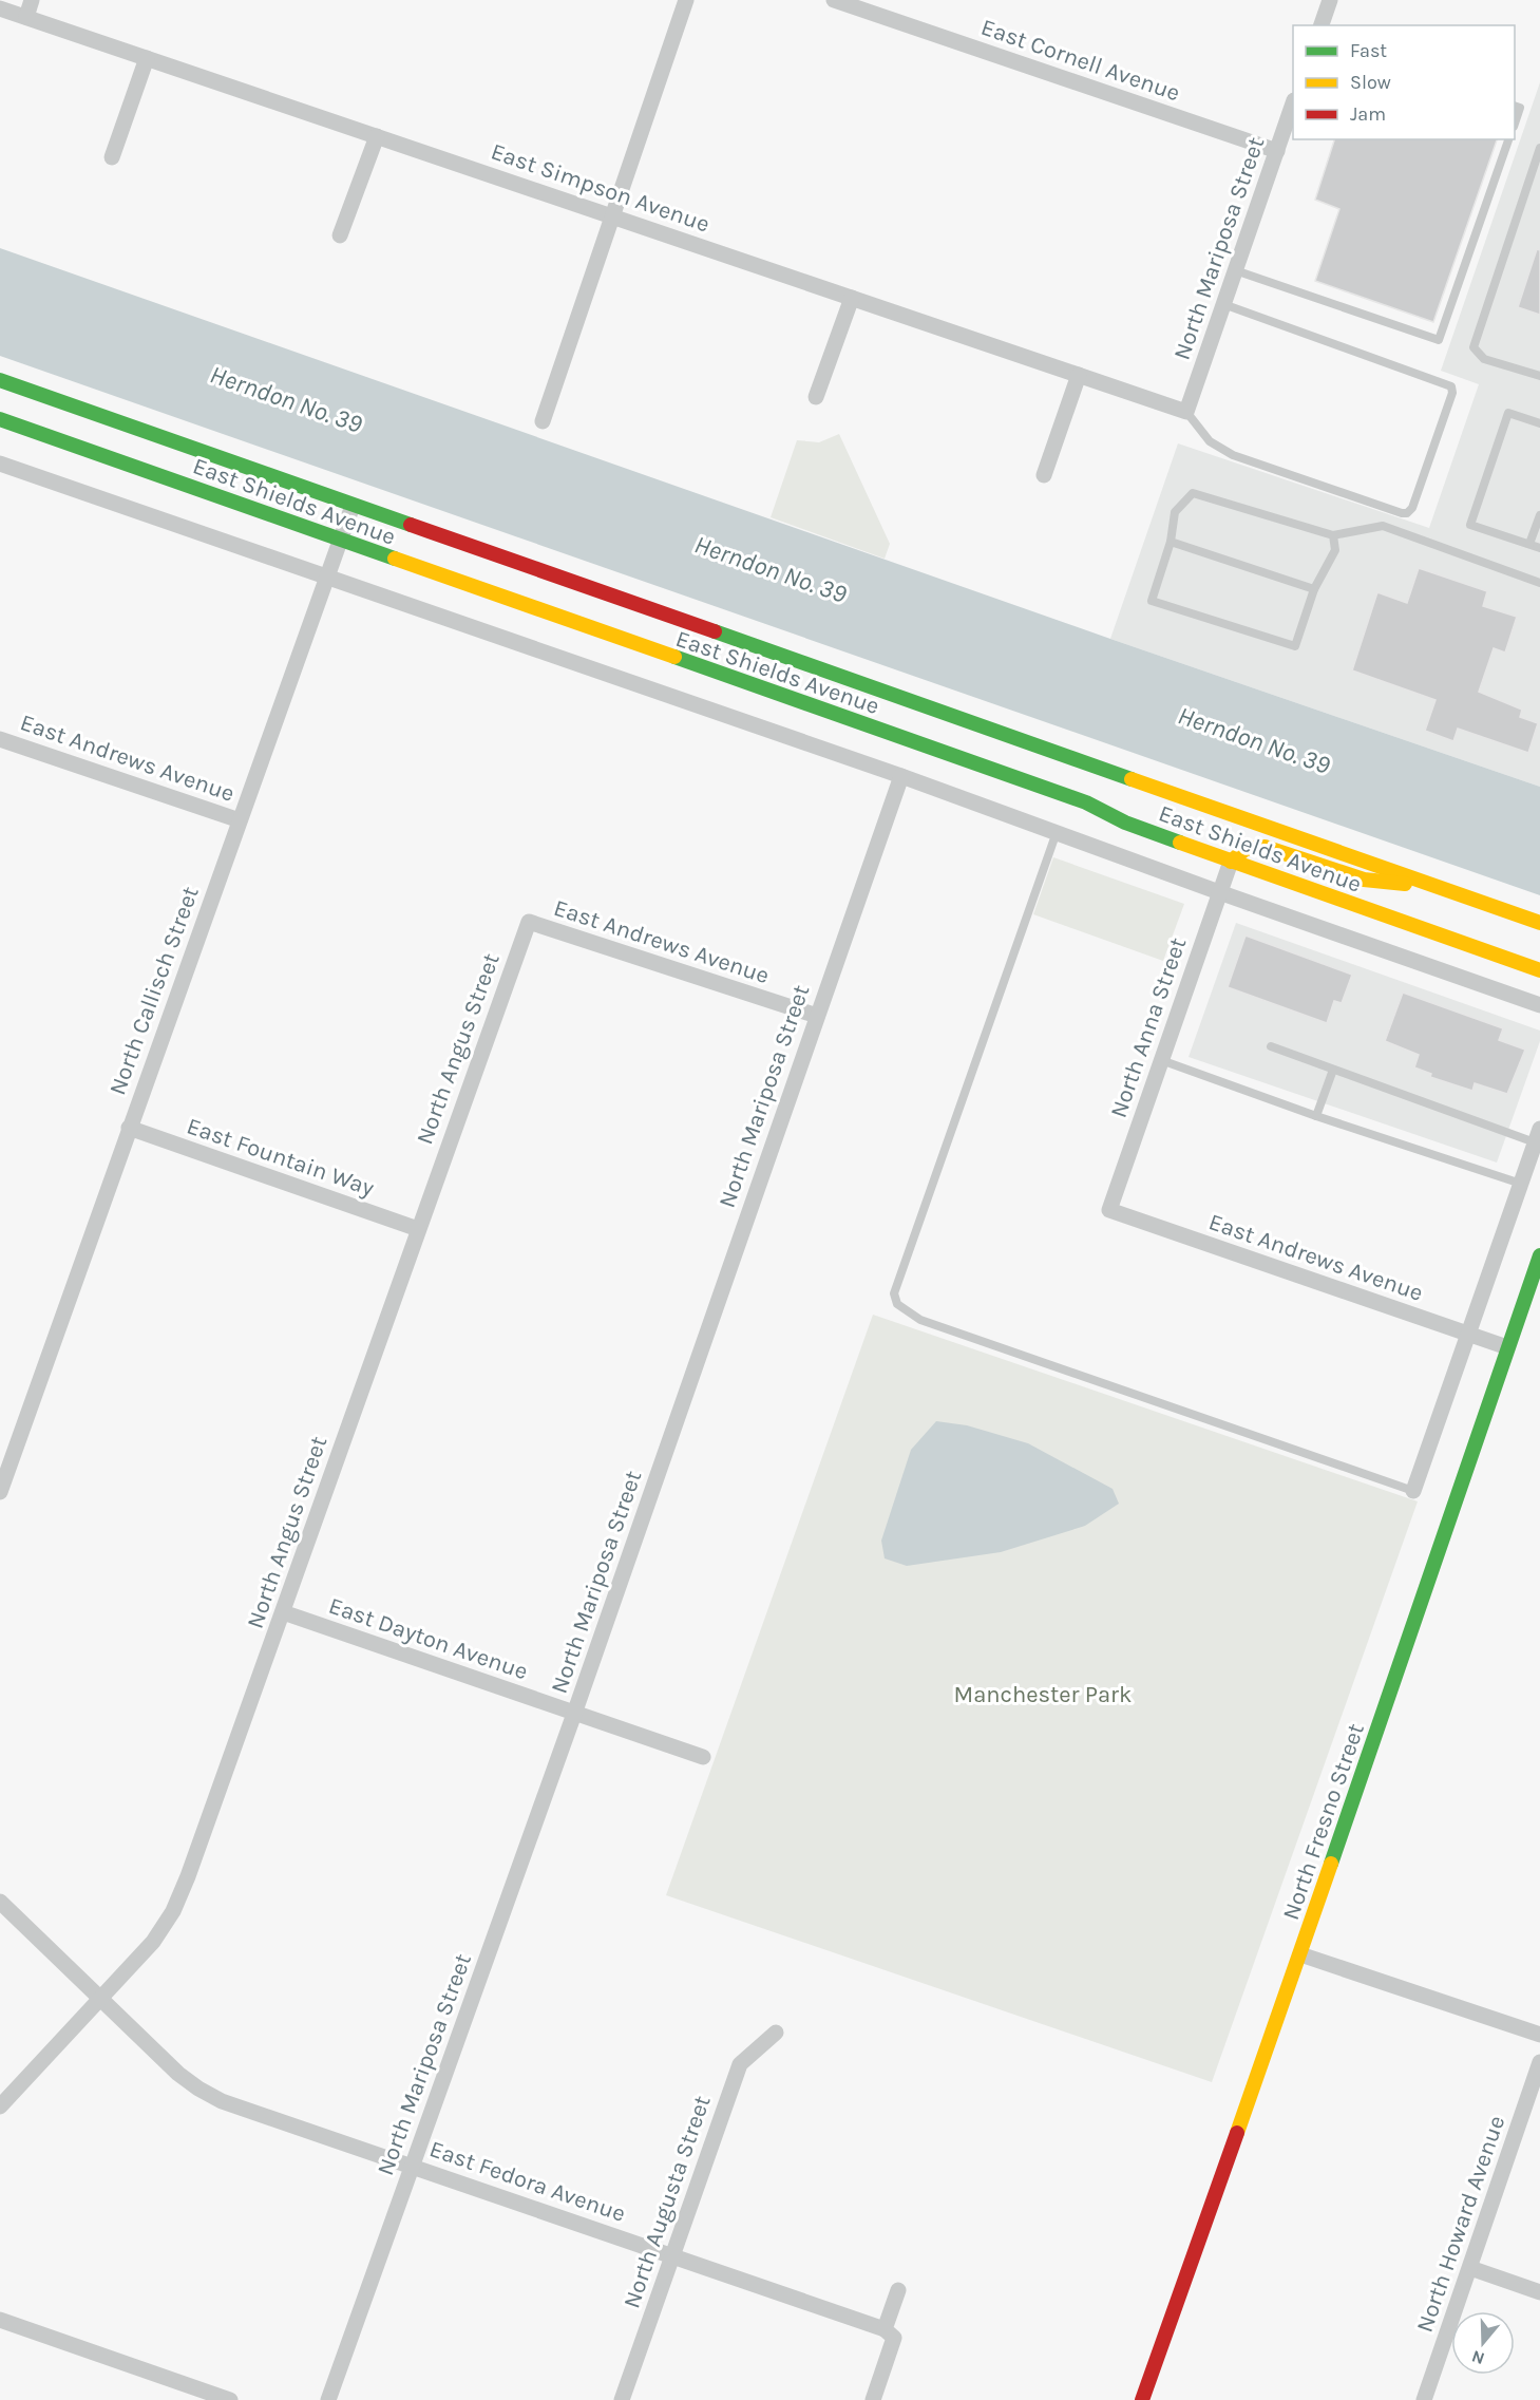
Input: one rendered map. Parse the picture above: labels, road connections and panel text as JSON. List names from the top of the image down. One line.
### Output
{"streets":{"main road":["East Shields Avenue","North Fresno Street"],"street":["East Cornell Avenue","East Simpson Avenue","North Mariposa Street","East Andrews Avenue","North Callisch Street","North Anna Street","North Angus Street","East Fountain Way","East Dayton Avenue","East Fedora Avenue","North Augusta Street","North Howard Avenue"]},"crossings":[["East Cornell Avenue","North Mariposa Street"],["East Simpson Avenue","North Mariposa Street"],["North Mariposa Street","East Andrews Avenue"],["North Mariposa Street","East Dayton Avenue"],["North Mariposa Street","East Fedora Avenue"],["East Shields Avenue","North Callisch Street"],["East Shields Avenue","North Anna Street"],["East Andrews Avenue","North Callisch Street"],["East Andrews Avenue","North Anna Street"],["East Andrews Avenue","North Angus Street"],["East Andrews Avenue","North Fresno Street"],["North Callisch Street","East Fountain Way"],["North Angus Street","East Fountain Way"],["North Angus Street","East Dayton Avenue"],["North Angus Street","East Fedora Avenue"],["East Fedora Avenue","North Augusta Street"]],"water":["Herndon No. 39"],"parks":["Manchester Park"],"legend":["Fast","Slow","Jam"],"north":"bottom"}
